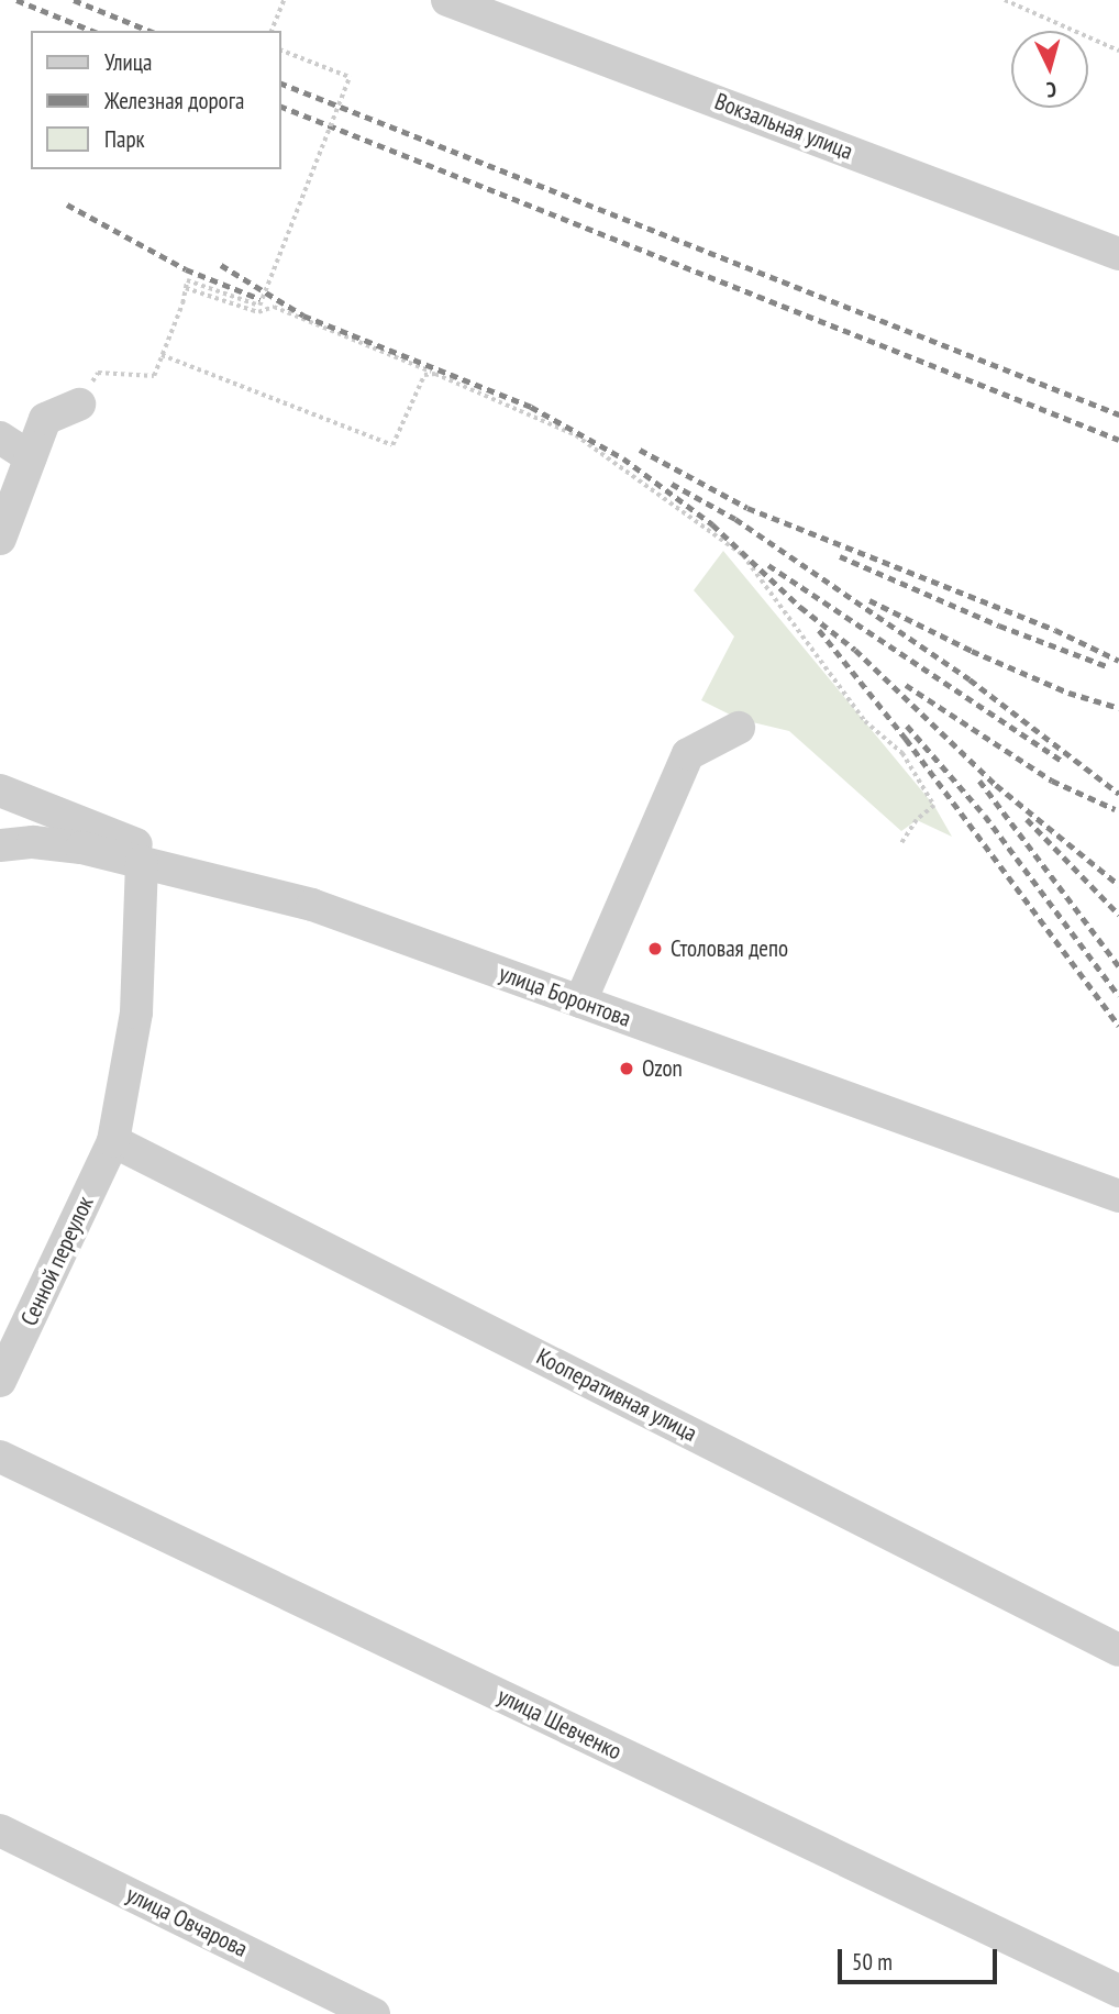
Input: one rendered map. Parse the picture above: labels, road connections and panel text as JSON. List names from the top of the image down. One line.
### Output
{"streets":{"street":["Вокзальная улица","улица Боронтова","Сенной переулок","Кооперативная улица","улица Шевченко","улица Овчарова"]},"crossings":[["улица Боронтова","Сенной переулок"],["Сенной переулок","Кооперативная улица"]],"places":["Столовая депо","Ozon"],"legend":["Улица","Железная дорога","Парк"],"scale_bar":"50 m","north":"bottom"}
